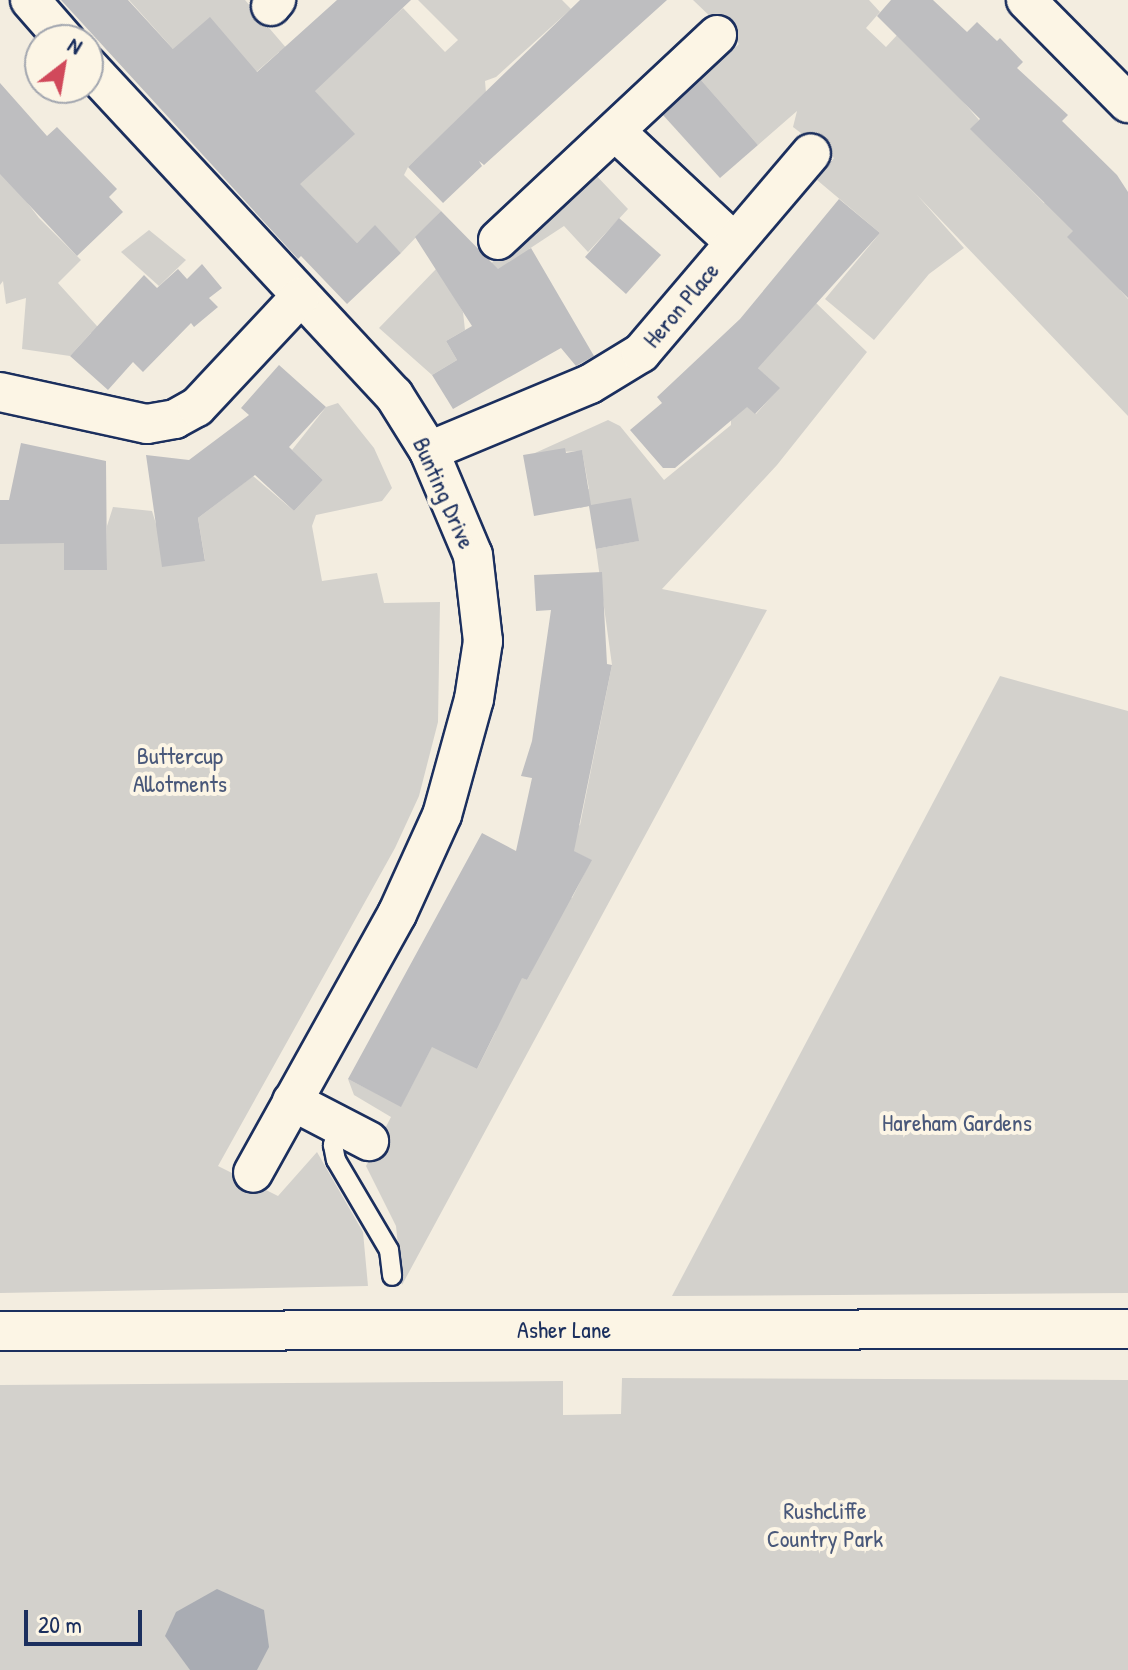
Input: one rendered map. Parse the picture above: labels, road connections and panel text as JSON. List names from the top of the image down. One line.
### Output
{"streets":{"street":["Heron Place","Bunting Drive","Asher Lane"]},"crossings":[["Heron Place","Bunting Drive"]],"parks":["Buttercup Allotments","Hareham Gardens","Rushcliffe Country Park"],"scale_bar":"20 m","north":"top right"}
